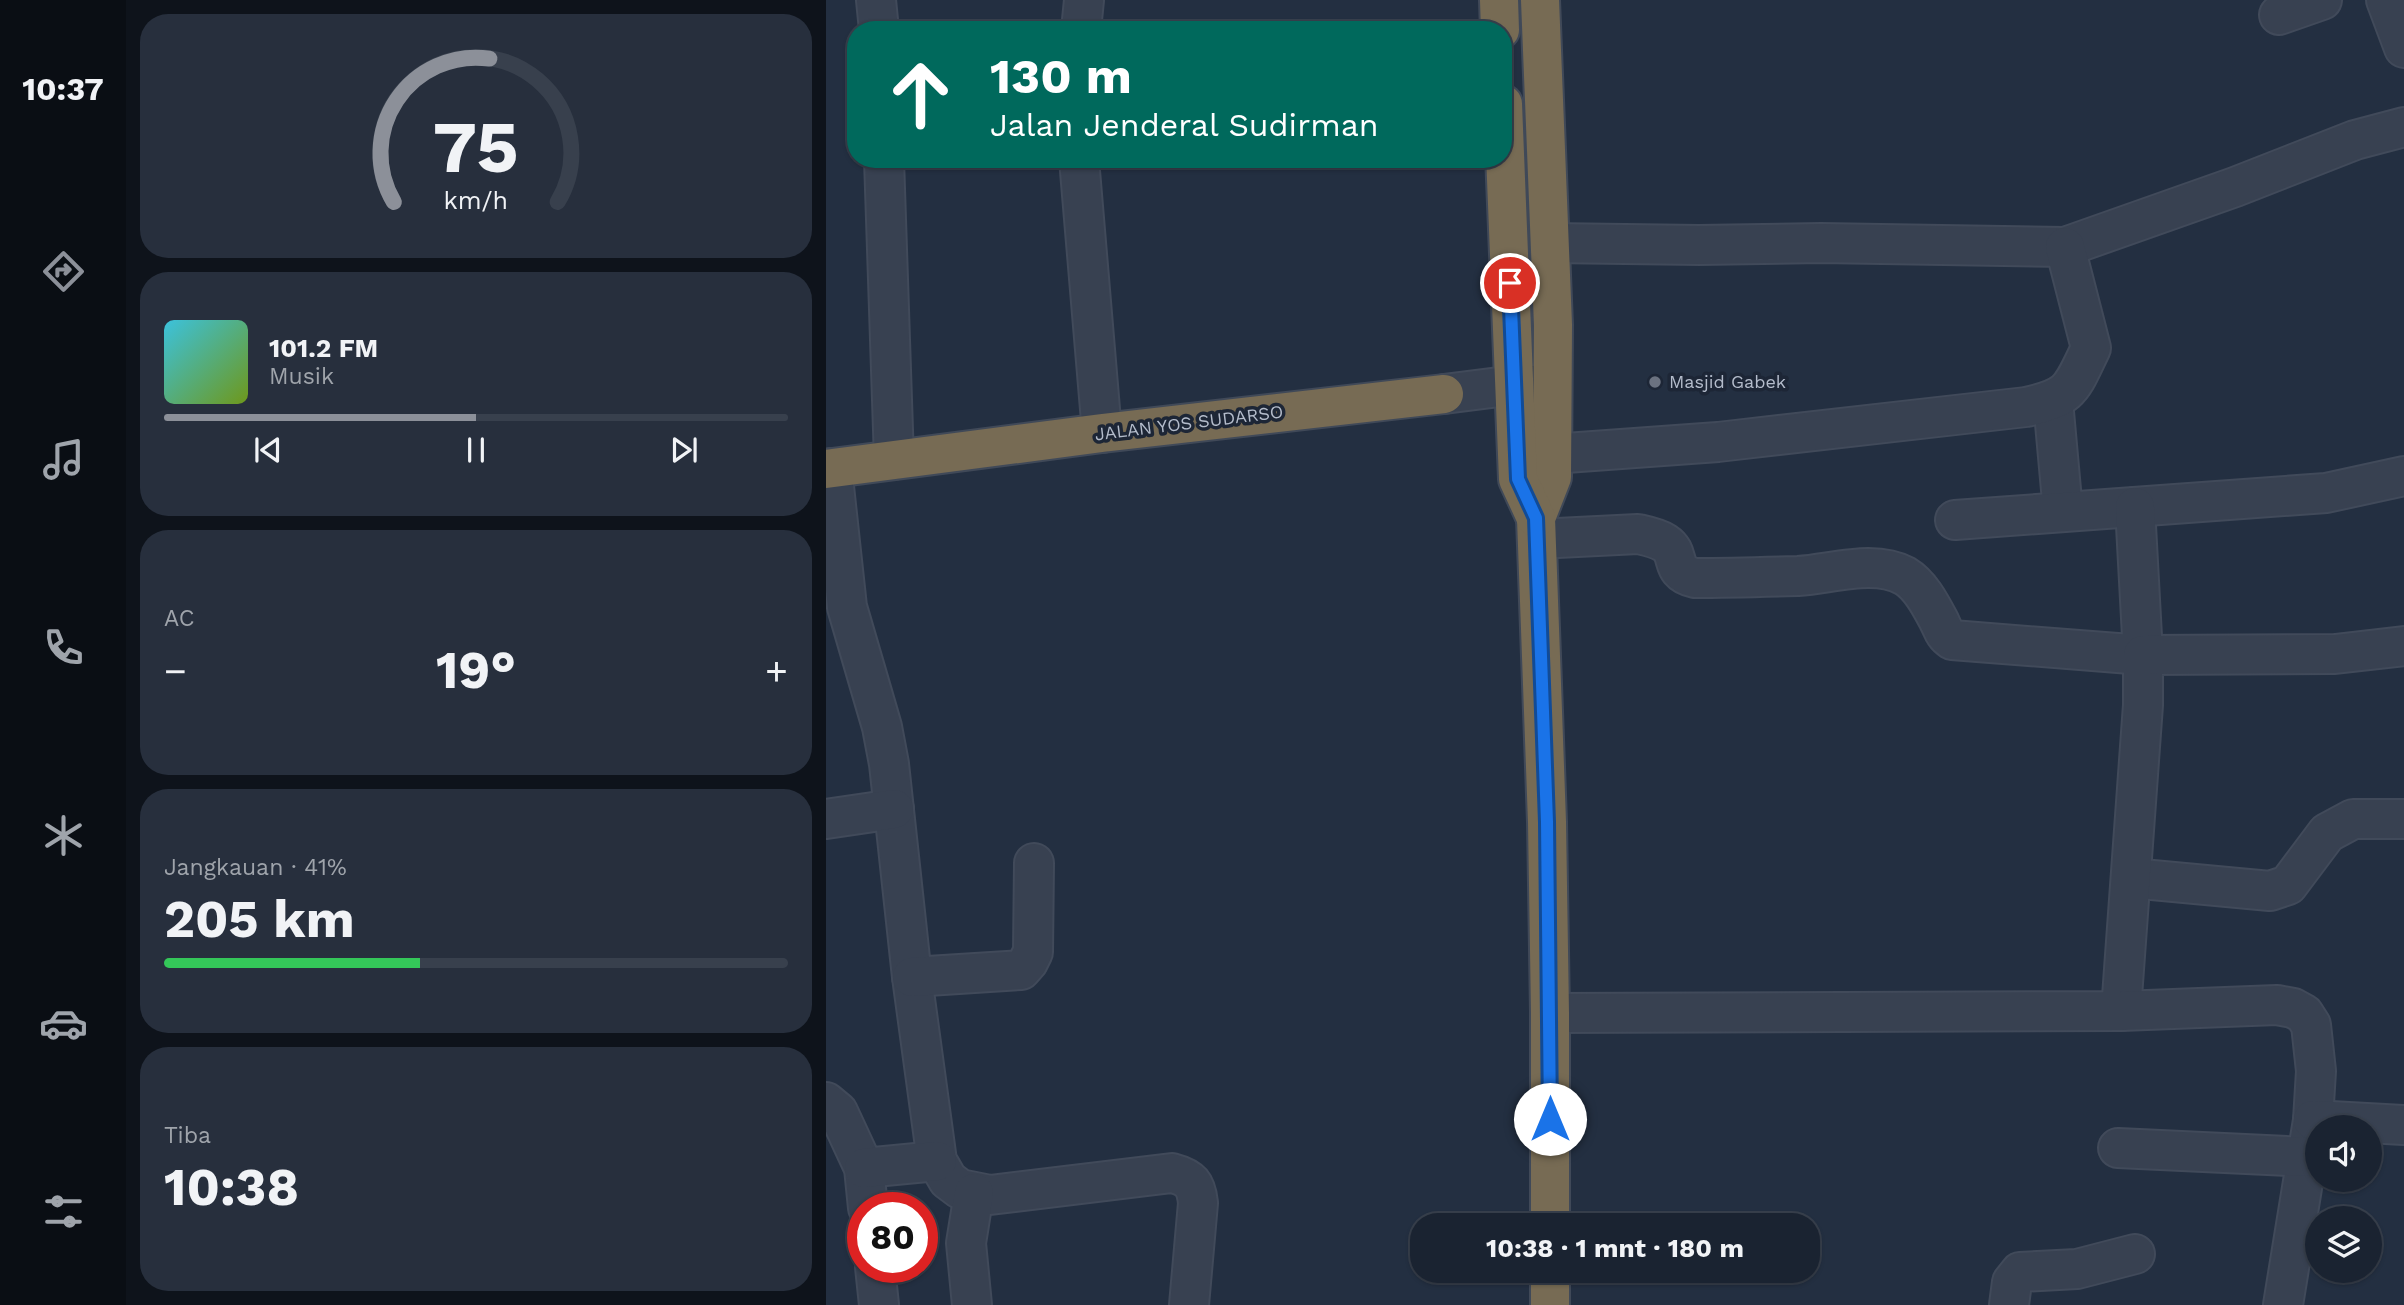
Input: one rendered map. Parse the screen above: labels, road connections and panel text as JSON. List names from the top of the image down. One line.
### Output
{"streets":{"highway":["JALAN YOS SUDARSO"]},"places":["Masjid Gabek"],"page":{"tabs":"10:37","turn":["130 m","Jalan Jenderal Sudirman"],"song":["101.2 FM","Musik"],"tile":["AC",["Jangkauan · 41%","205 km"],["Tiba","10:38"]],"heat":["−","19°","+"],"limit":"80","trip":"10:38 · 1 mnt · 180 m","gauge":["75","km/h"]}}
